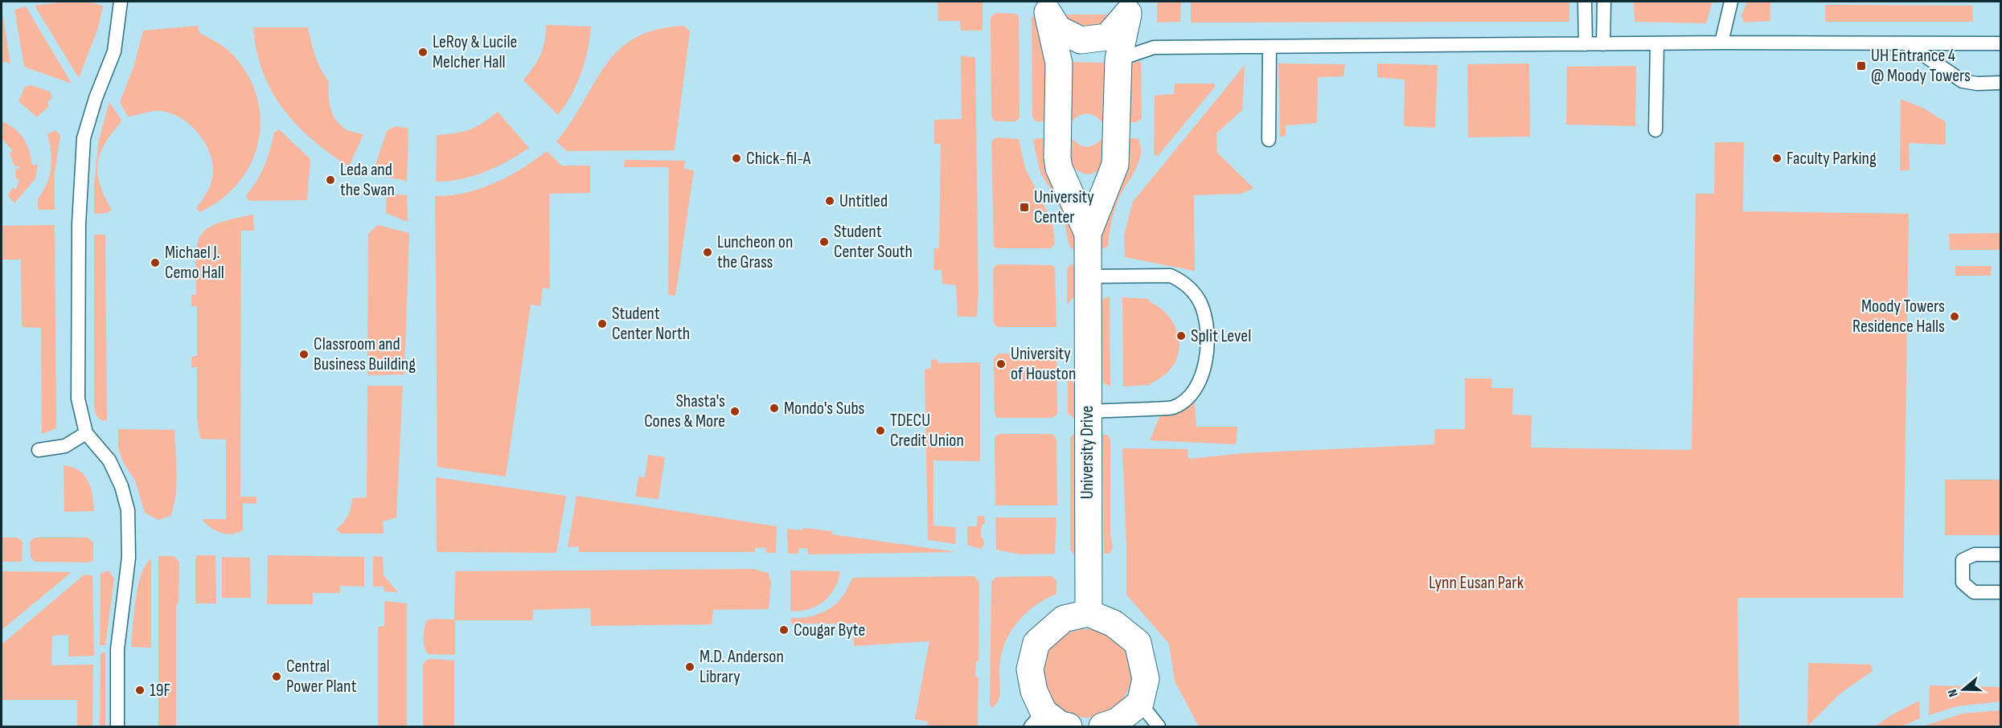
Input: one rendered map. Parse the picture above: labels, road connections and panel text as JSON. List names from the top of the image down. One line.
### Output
{"streets":{"street":["University Drive"]},"parks":["Lynn Eusan Park"],"places":{"other":["LeRoy & Lucile Melcher Hall","Chick-fil-A","Faculty Parking","Leda and the Swan","Untitled","Student Center South","Luncheon on the Grass","Michael J. Cemo Hall","Moody Towers Residence Halls","Student Center North","Split Level","Classroom and Business Building","University of Houston","Mondo's Subs","Shasta's Cones & More","TDECU Credit Union","Cougar Byte","M.D. Anderson Library","Central Power Plant","19F"],"transit":["UH Entrance 4 @ Moody Towers","University Center"]},"north":"left"}
